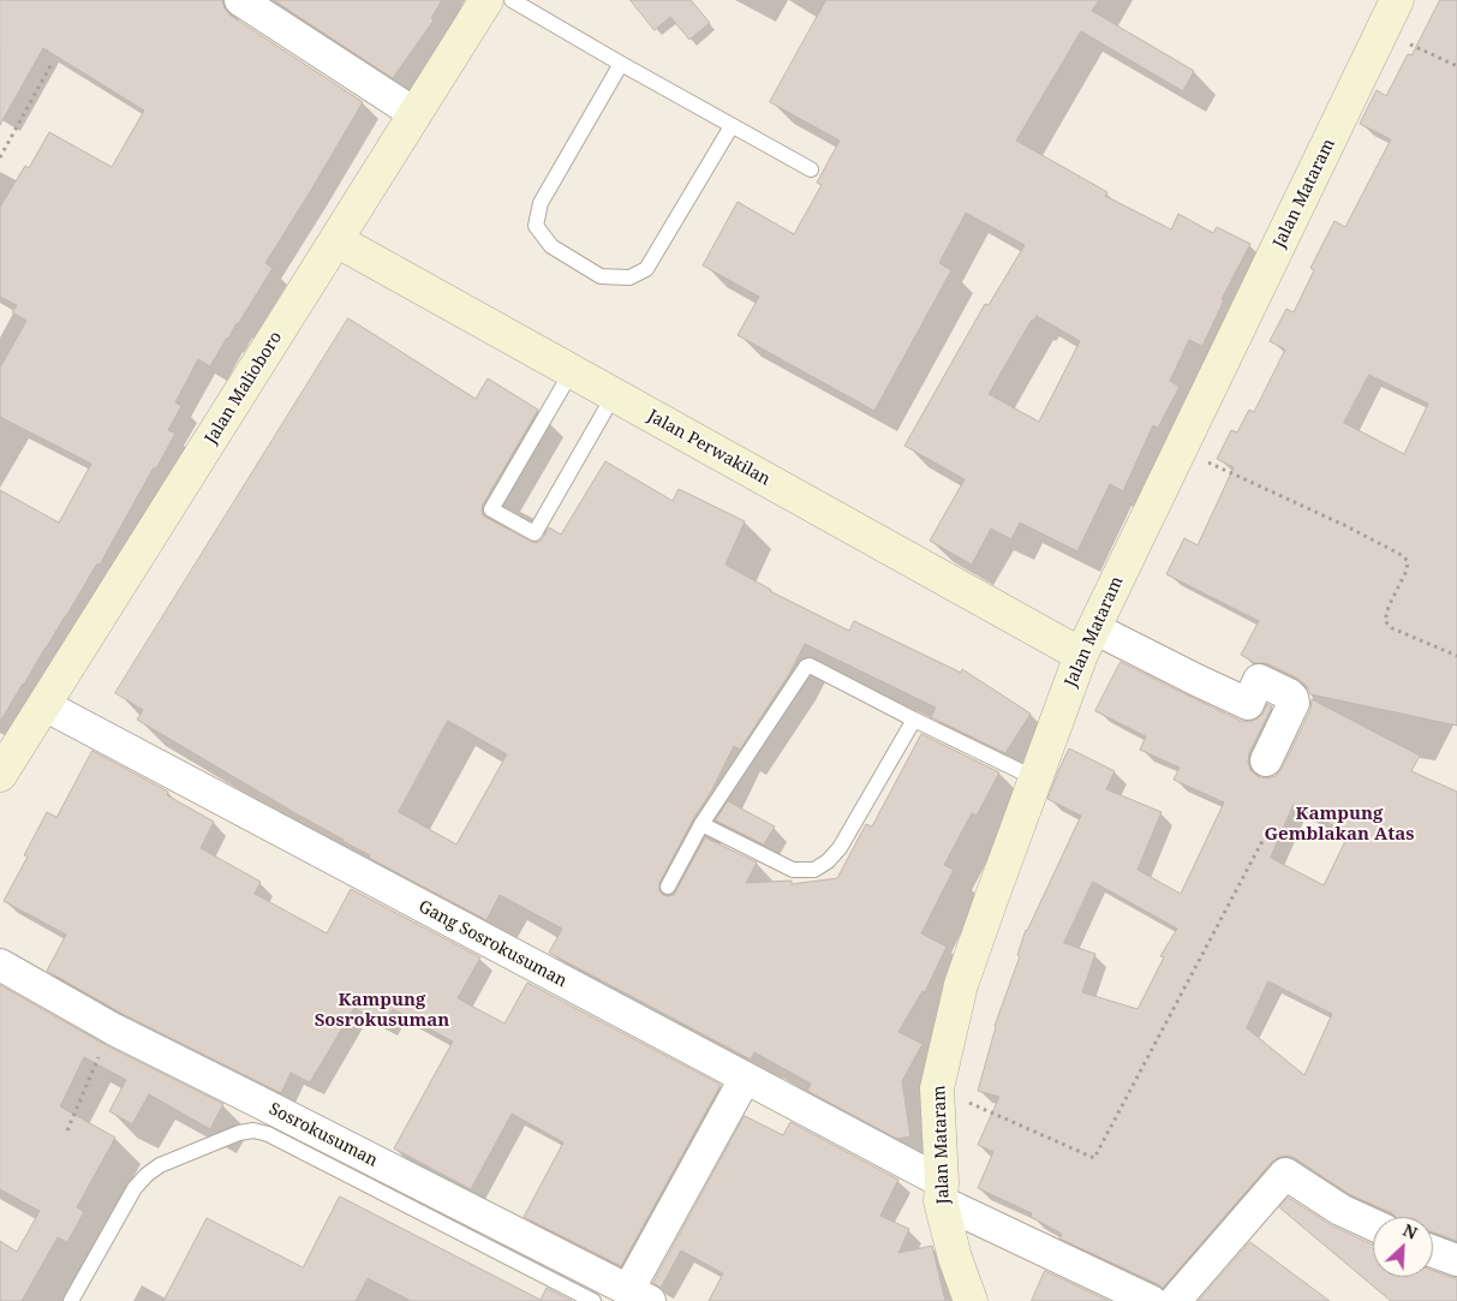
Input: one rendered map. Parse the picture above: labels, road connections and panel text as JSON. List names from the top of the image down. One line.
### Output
{"streets":{"main road":["Jalan Mataram","Jalan Malioboro","Jalan Perwakilan"],"street":["Gang Sosrokusuman","Sosrokusuman"]},"crossings":[["Jalan Mataram","Jalan Perwakilan"],["Jalan Mataram","Gang Sosrokusuman"],["Jalan Malioboro","Jalan Perwakilan"],["Jalan Malioboro","Gang Sosrokusuman"]],"districts":["Kampung Gemblakan Atas","Kampung Sosrokusuman"],"north":"top right"}
